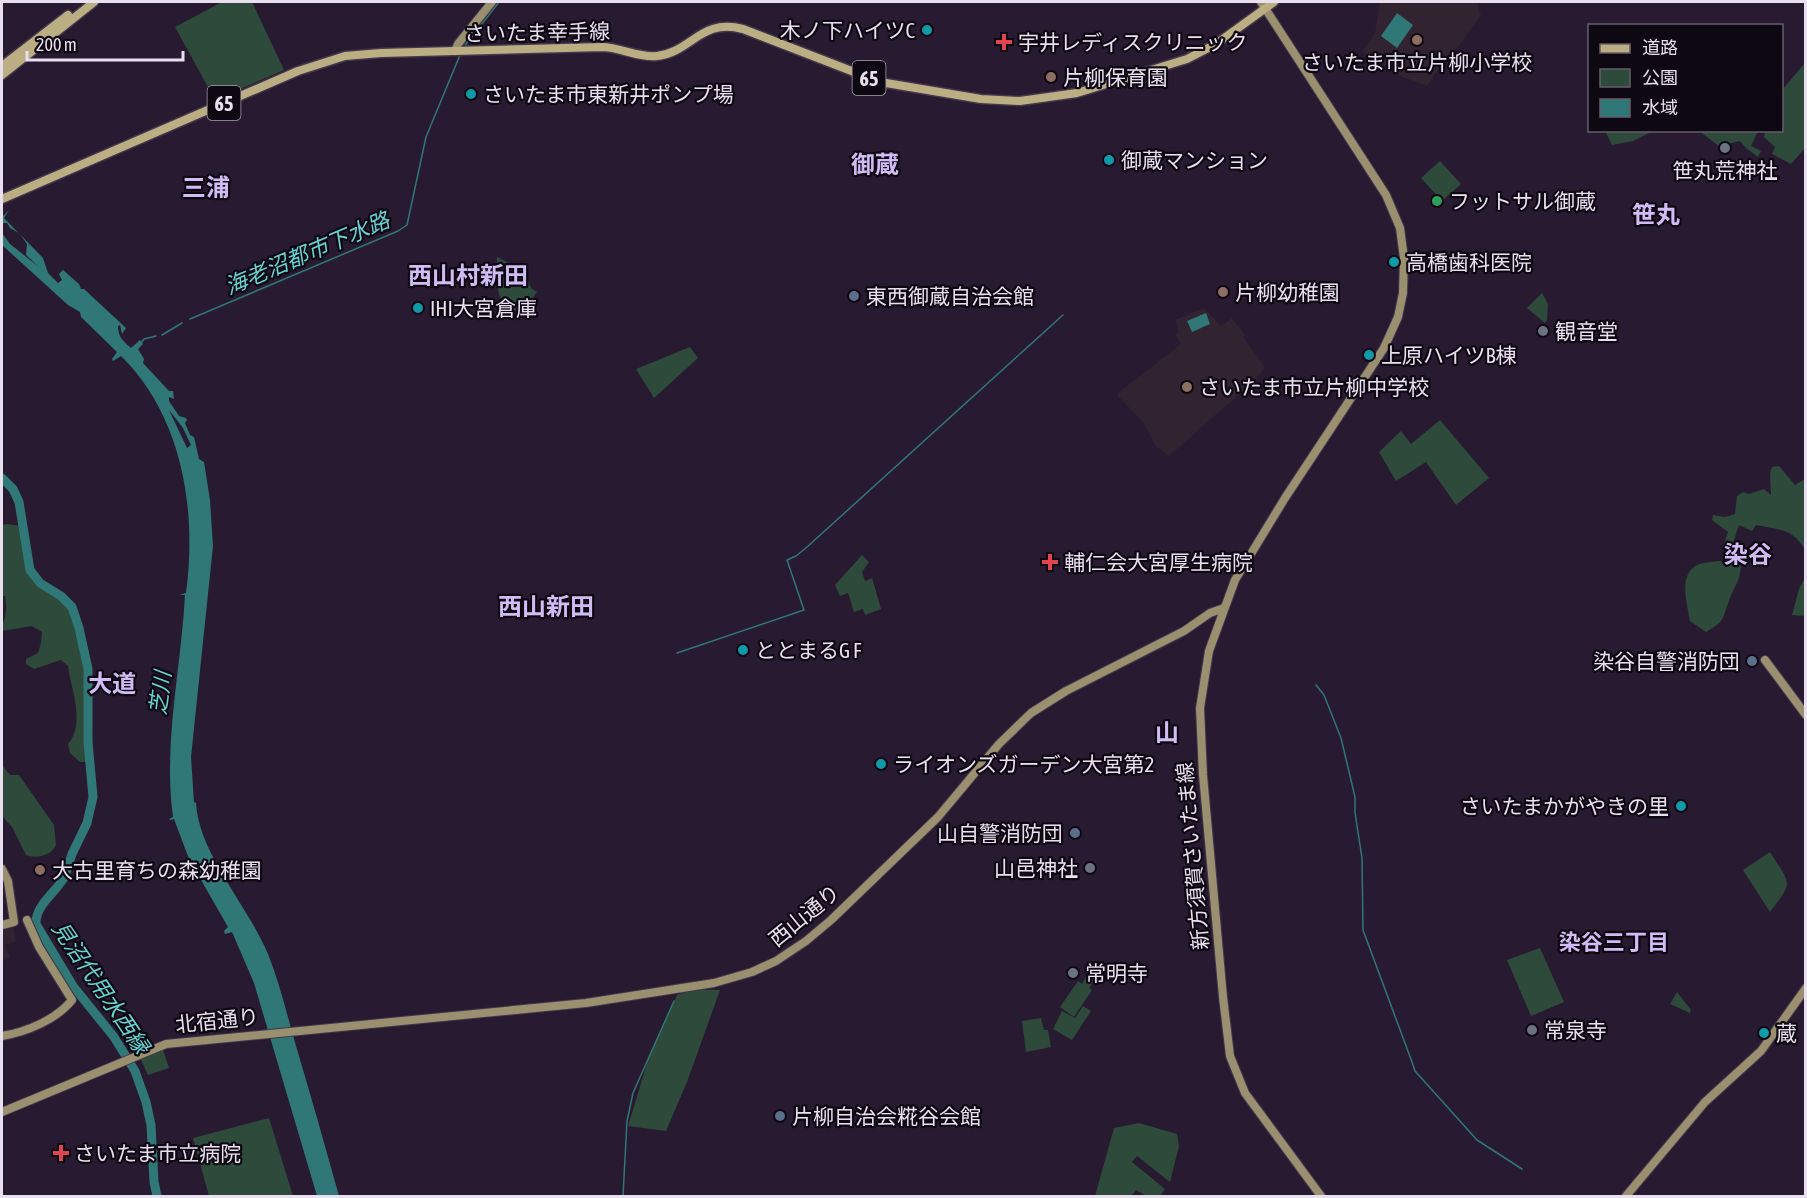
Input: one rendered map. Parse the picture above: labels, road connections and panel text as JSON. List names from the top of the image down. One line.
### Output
{"streets":{"main road":["さいたま幸手線","65"],"street":["新方須賀さいたま線","西山通り","北宿通り"]},"crossings":[["さいたま幸手線","新方須賀さいたま線"],["新方須賀さいたま線","西山通り"],["西山通り","北宿通り"]],"districts":["御蔵","三浦","笹丸","西山村新田","染谷","西山新田","大道","山","染谷三丁目"],"water":["海老沼都市下水路","芝川","見沼代用水西縁"],"places":{"other":["木ノ下ハイツC","さいたま市立片柳小学校","片柳保育園","さいたま市東新井ポンプ場","笹丸荒神社","御蔵マンション","フットサル御蔵","高橋歯科医院","片柳幼稚園","東西御蔵自治会館","IHI大宮倉庫","観音堂","上原ハイツB棟","さいたま市立片柳中学校","ととまるG F","染谷自警消防団","ライオンズガーデン大宮第2","さいたまかがやきの里","山自警消防団","山邑神社","大古里育ちの森幼稚園","常明寺","常泉寺","蔵","片柳自治会糀谷会館"],"health":["宇井レディスクリニック","輔仁会大宮厚生病院","さいたま市立病院"]},"legend":["道路","公園","水域"],"scale_bar":"200 m"}
